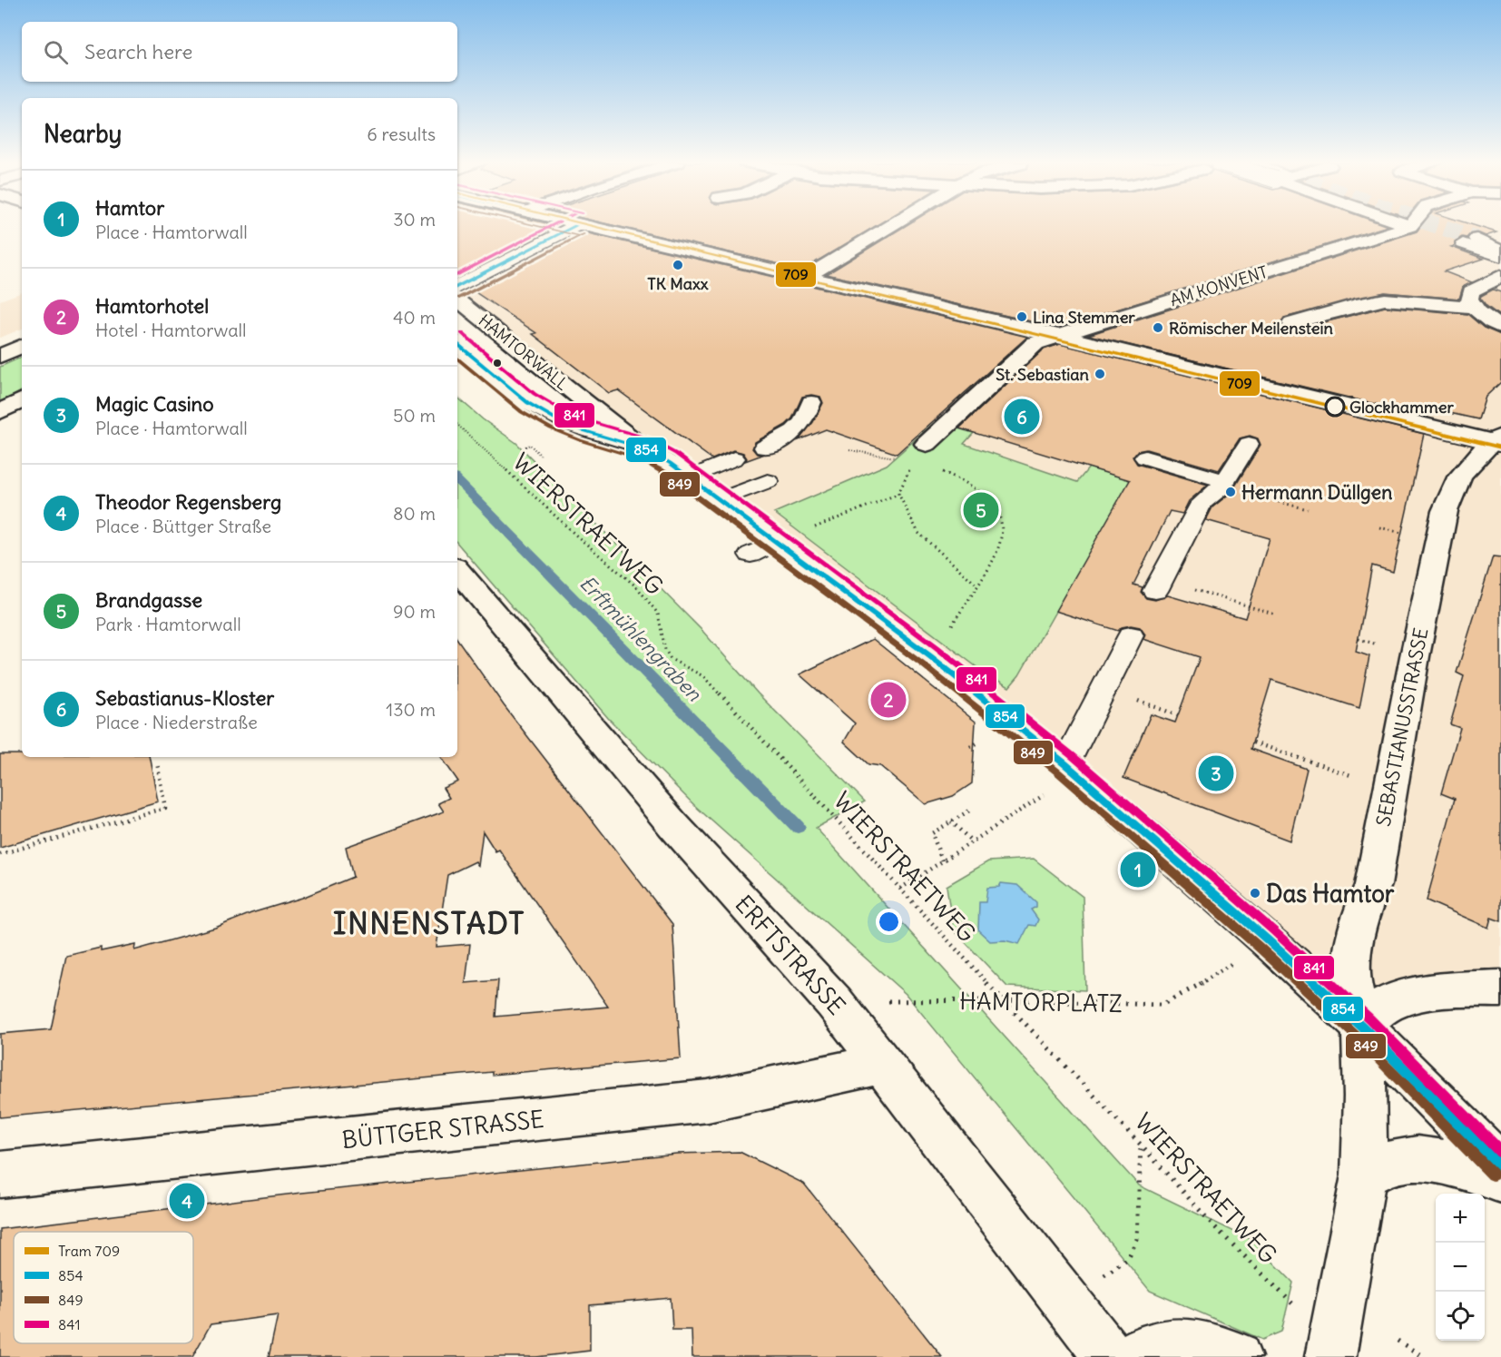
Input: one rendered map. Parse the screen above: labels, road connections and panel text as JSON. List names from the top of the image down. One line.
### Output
{"streets":{"street":["AM KONVENT","HAMTORWALL","SEBASTIANUSSTRASSE","ERFTSTRASSE","BÜTTGER STRASSE"],"path":["WIERSTRAETWEG","HAMTORPLATZ"]},"crossings":[["HAMTORWALL","SEBASTIANUSSTRASSE"],["WIERSTRAETWEG","HAMTORPLATZ"],["ERFTSTRASSE","HAMTORPLATZ"],["ERFTSTRASSE","BÜTTGER STRASSE"]],"districts":["INNENSTADT"],"water":["Erftmühlengraben"],"places":["TK Maxx","Lina Stemmer","Römischer Meilenstein","St. Sebastian","Glockhammer","Hermann Düllgen","Das Hamtor"],"lines":["tram line 709","transit line 854","transit line 849","transit line 841"],"legend":["Tram 709","854","849","841"],"page":{"search":"Search here","heading":["Nearby","6 results"],"list":[{"mark":"1","name":"Hamtor","note":"Place · Hamtorwall","value":"30 m"},{"mark":"2","name":"Hamtorhotel","note":"Hotel · Hamtorwall","value":"40 m"},{"mark":"3","name":"Magic Casino","note":"Place · Hamtorwall","value":"50 m"},{"mark":"4","name":"Theodor Regensberg","note":"Place · Büttger Straße","value":"80 m"},{"mark":"5","name":"Brandgasse","note":"Park · Hamtorwall","value":"90 m"},{"mark":"6","name":"Sebastianus-Kloster","note":"Place · Niederstraße","value":"130 m"}],"pins":["6","5","2","3","1","4"],"map_buttons":["+","−"]}}
